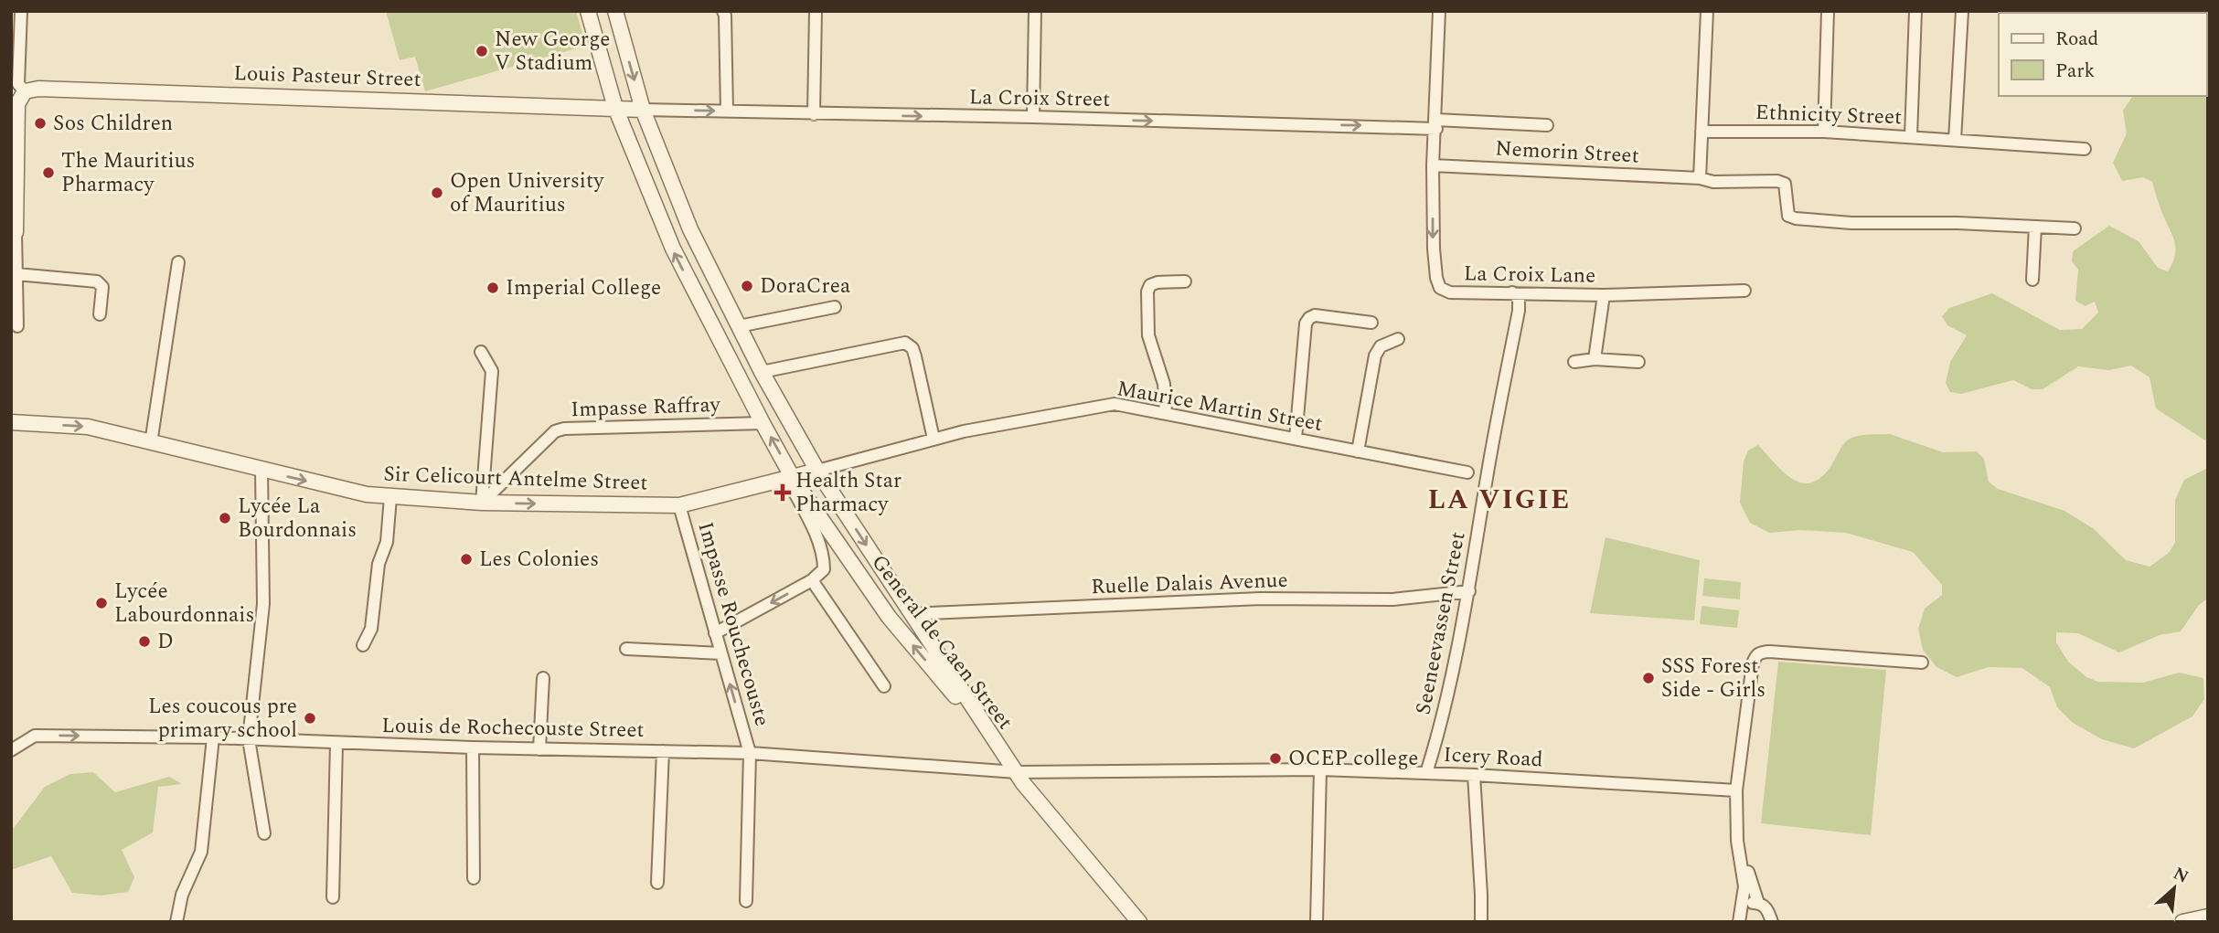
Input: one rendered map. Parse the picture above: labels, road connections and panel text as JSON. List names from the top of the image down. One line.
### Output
{"streets":{"street":["Louis Pasteur Street","La Croix Street","Ethnicity Street","Nemorin Street","La Croix Lane","Maurice Martin Street","Impasse Raffray","Sir Celicourt Antelme Street","Ruelle Dalais Avenue","Seeneevassen Street","Impasse Rouchecouste","General de Caen Street","Louis de Rochecouste Street","Icery Road"]},"crossings":[["Louis Pasteur Street","La Croix Street"],["Louis Pasteur Street","General de Caen Street"],["La Croix Street","La Croix Lane"],["La Croix Street","General de Caen Street"],["Nemorin Street","La Croix Lane"],["La Croix Lane","Seeneevassen Street"],["Maurice Martin Street","Sir Celicourt Antelme Street"],["Maurice Martin Street","General de Caen Street"],["Impasse Raffray","Sir Celicourt Antelme Street"],["Impasse Raffray","General de Caen Street"],["Sir Celicourt Antelme Street","Impasse Rouchecouste"],["Sir Celicourt Antelme Street","General de Caen Street"],["Ruelle Dalais Avenue","Seeneevassen Street"],["Ruelle Dalais Avenue","General de Caen Street"],["Seeneevassen Street","Icery Road"],["Impasse Rouchecouste","Louis de Rochecouste Street"],["Louis de Rochecouste Street","Icery Road"]],"one_way":["La Croix Street","Sir Celicourt Antelme Street"],"districts":["LA VIGIE"],"places":{"other":["New George V Stadium","Sos Children","The Mauritius Pharmacy","Open University of Mauritius","DoraCrea","Imperial College","Lycée La Bourdonnais","Les Colonies","Lycée Labourdonnais","D","SSS Forest Side - Girls","Les coucous pre primary school","OCEP college"],"health":["Health Star Pharmacy"]},"legend":["Road","Park"],"north":"top right"}
